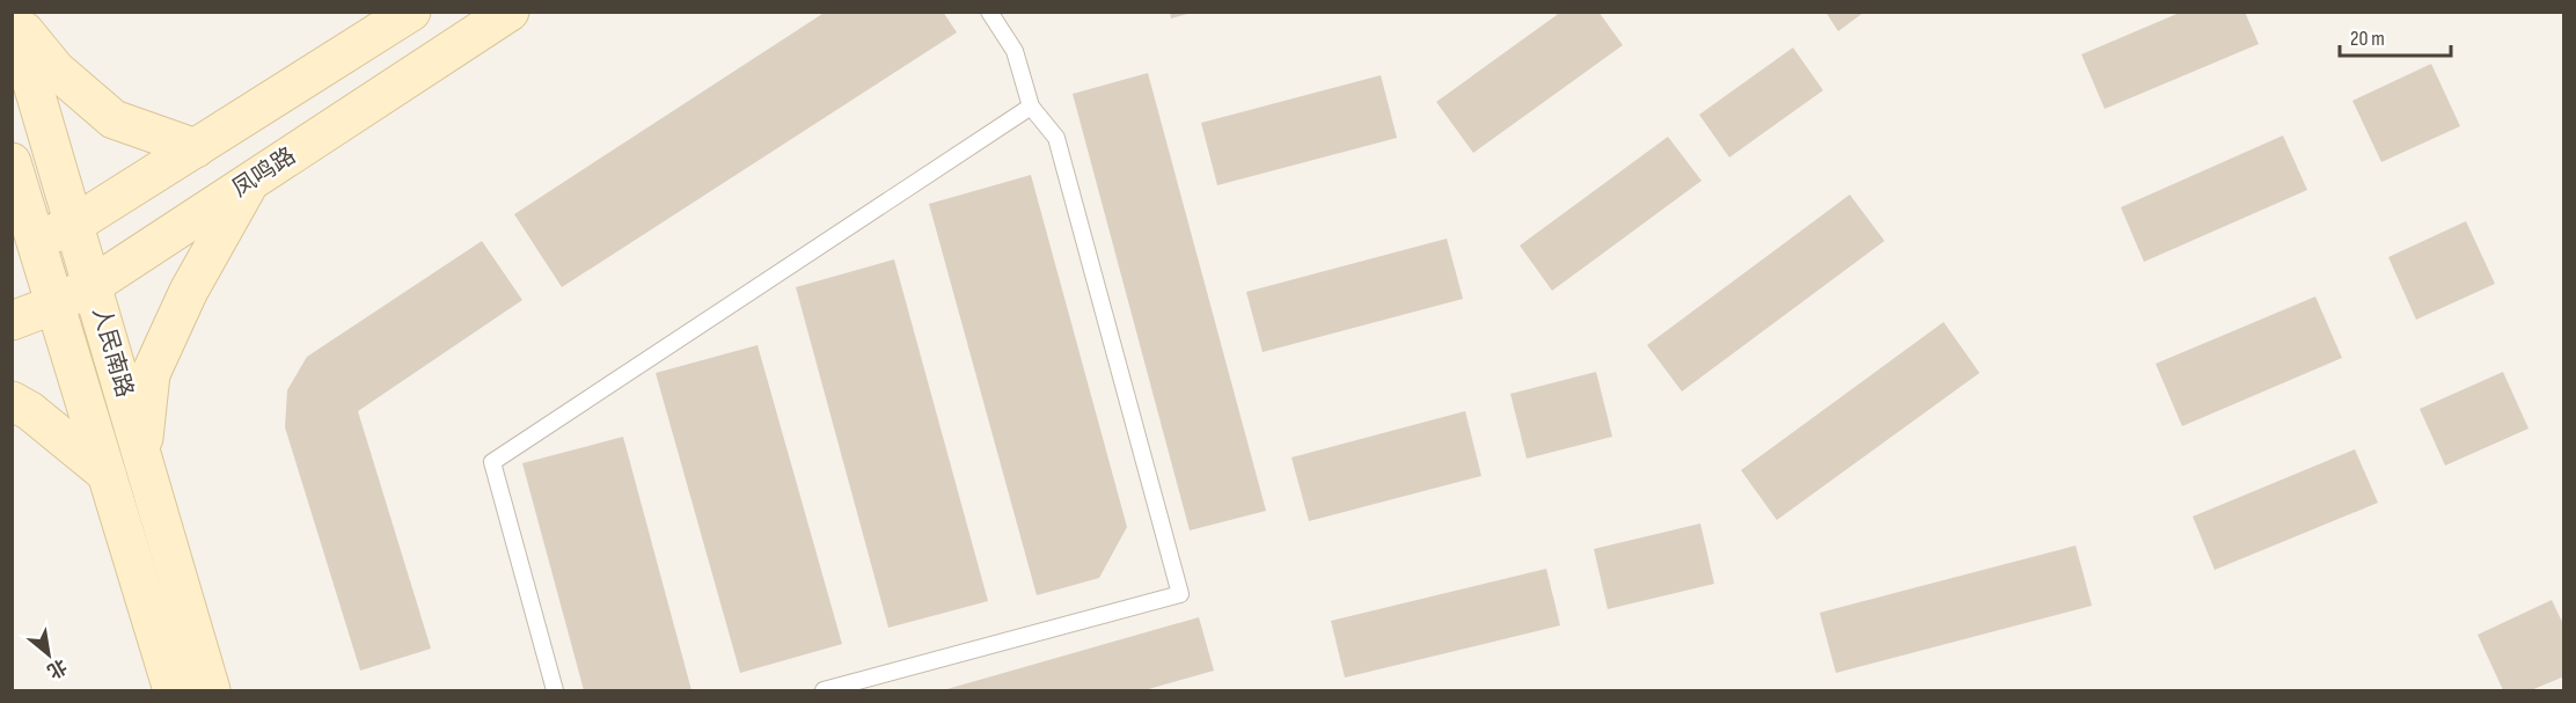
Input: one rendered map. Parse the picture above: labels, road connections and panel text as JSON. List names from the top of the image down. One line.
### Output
{"streets":{"street":["凤鸣路","人民南路"]},"crossings":[["凤鸣路","人民南路"]],"scale_bar":"20 m","north":"bottom right"}
